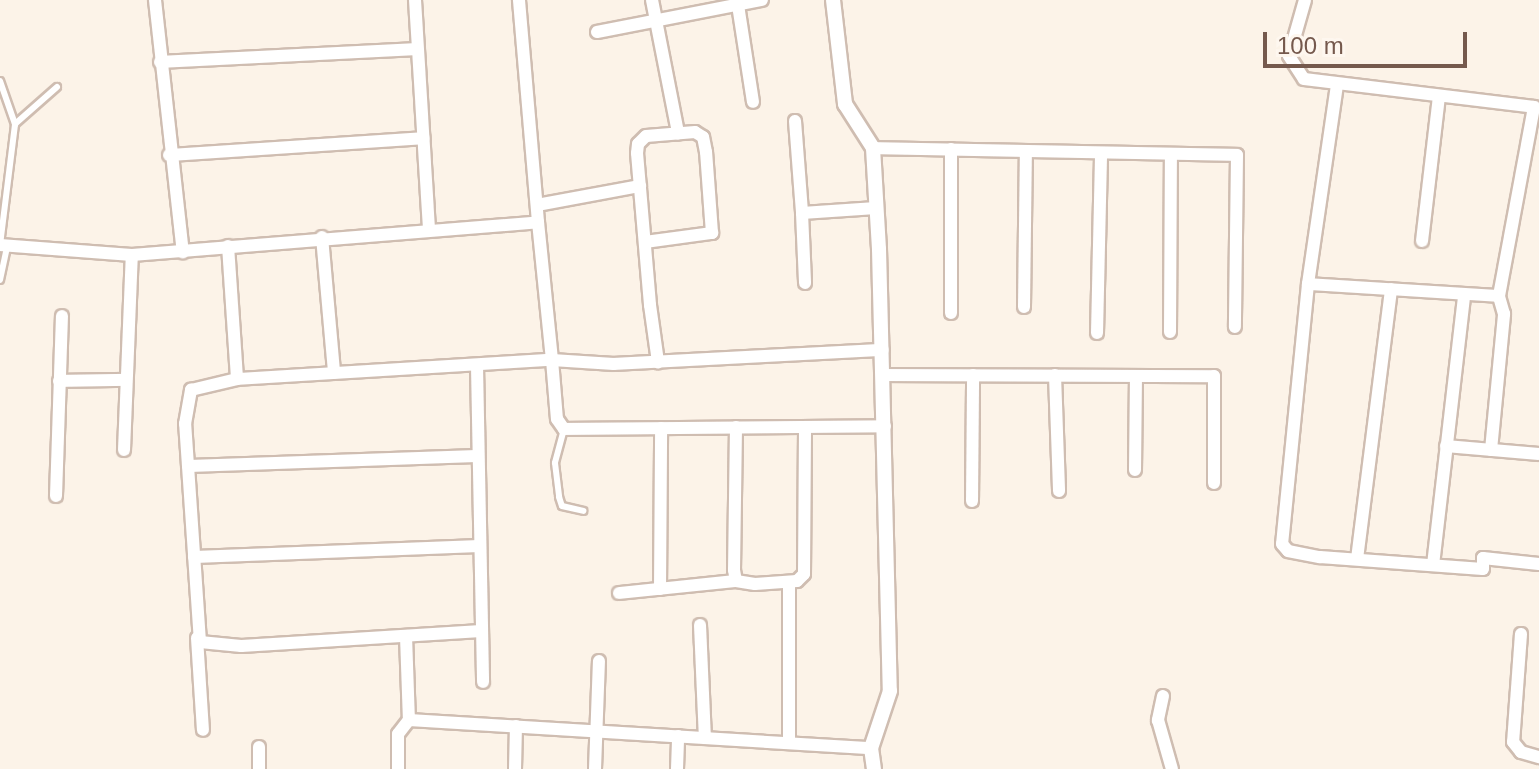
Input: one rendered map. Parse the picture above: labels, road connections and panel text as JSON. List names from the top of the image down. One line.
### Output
{"scale_bar":"100 m"}
